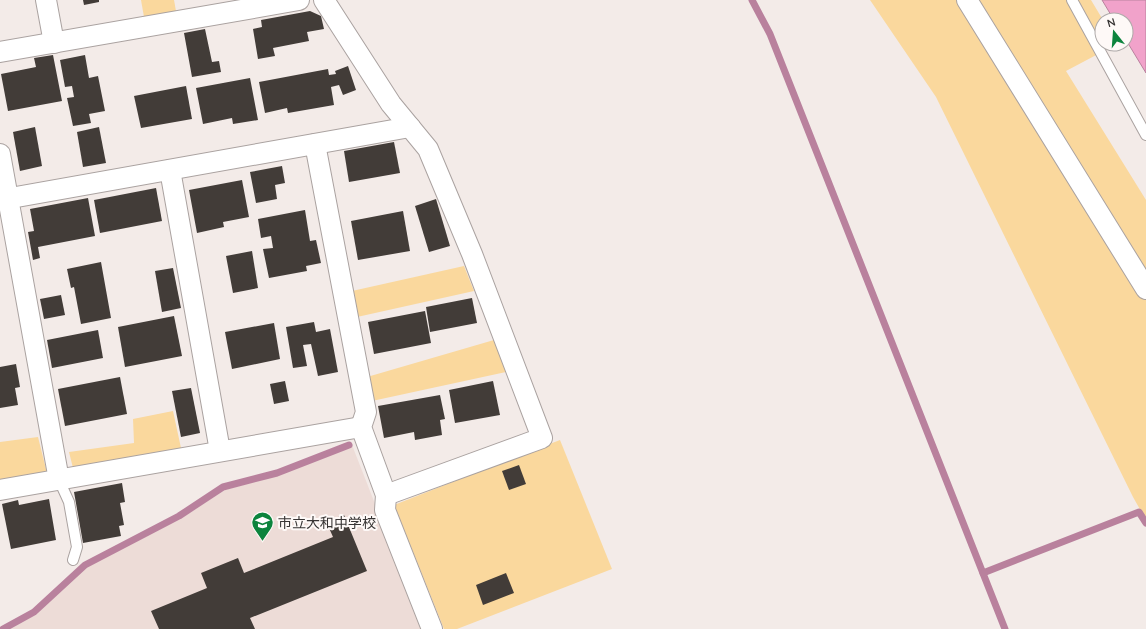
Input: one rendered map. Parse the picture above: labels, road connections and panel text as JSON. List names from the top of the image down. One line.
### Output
{"places":{"school or university":["市立大和中学校"]},"north":"top"}
